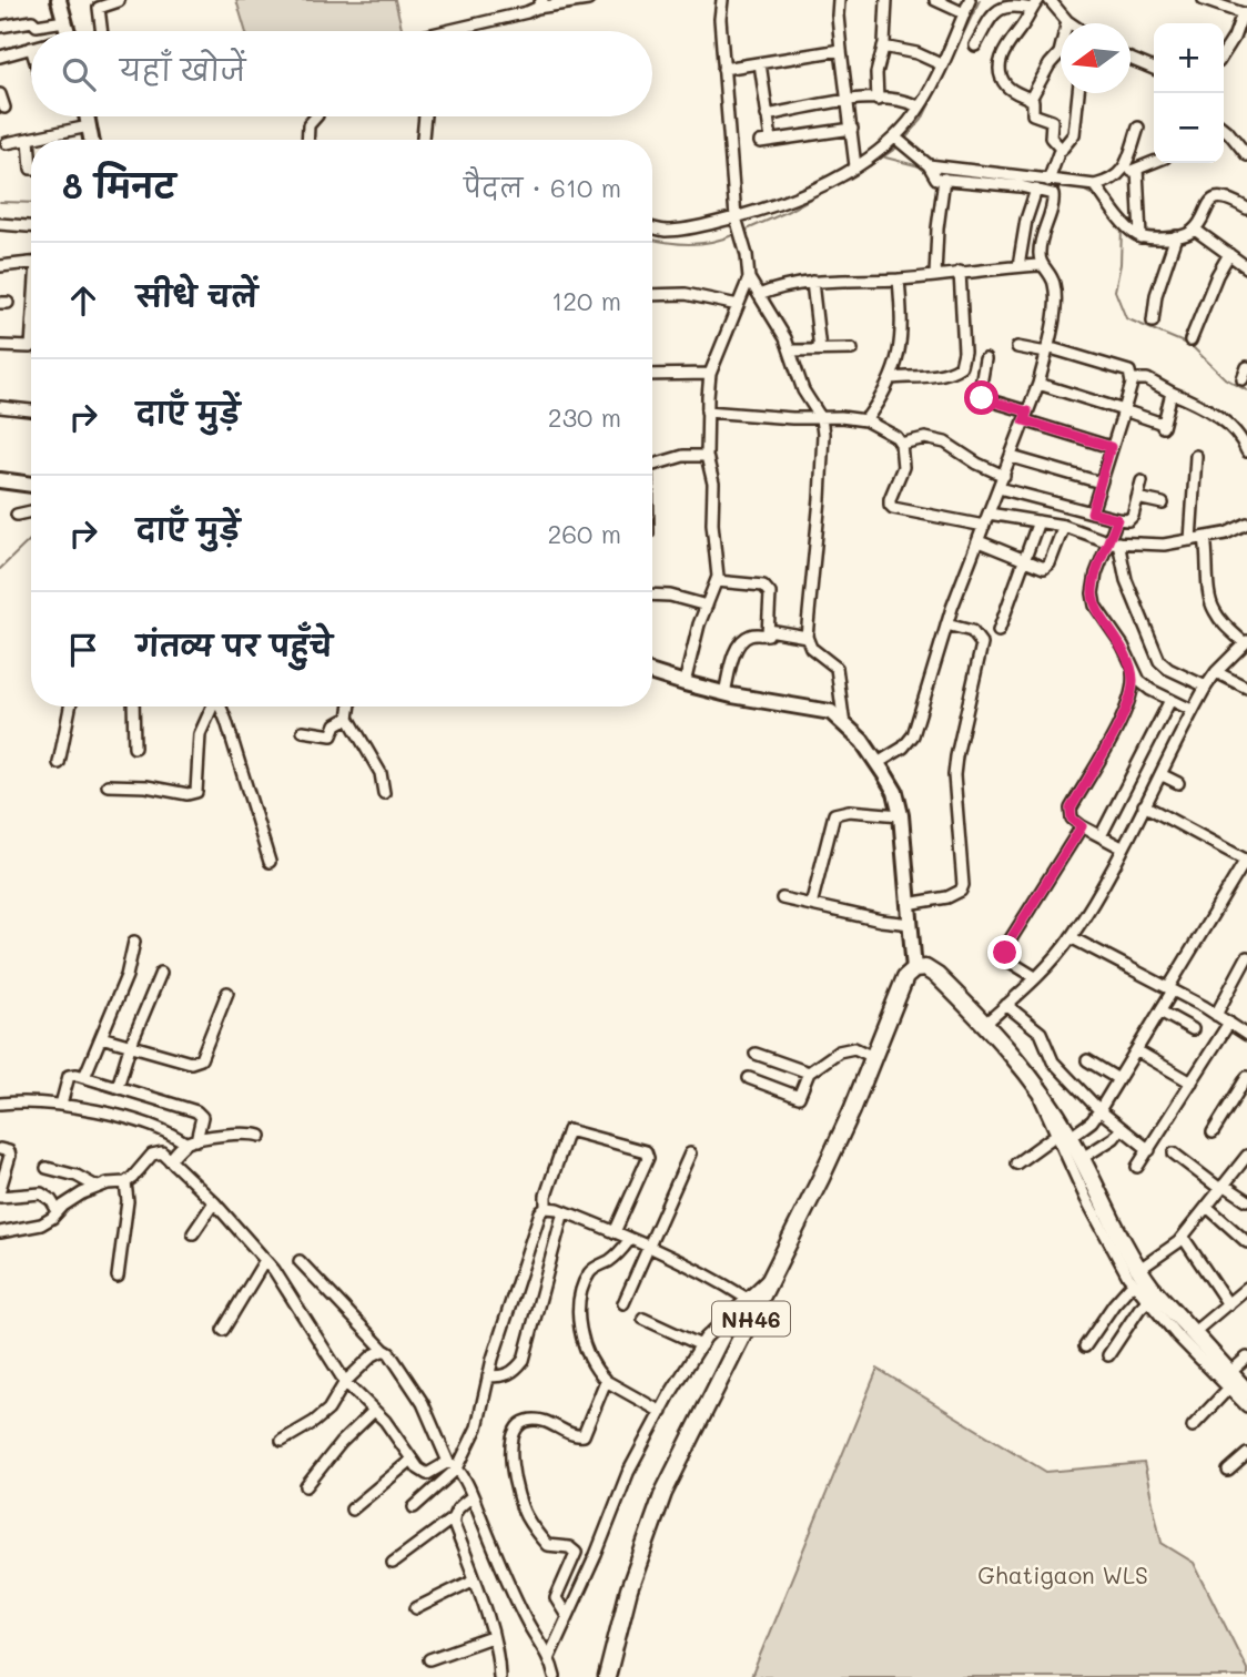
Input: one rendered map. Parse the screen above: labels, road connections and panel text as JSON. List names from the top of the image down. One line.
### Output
{"streets":{"highway":["NH46"]},"parks":["Ghatigaon WLS"],"north":"left","page":{"map_buttons":["+","−"],"search":"यहाँ खोजें","heading":["8 मिनट","पैदल · 610 m"],"list":[["सीधे चलें","120 m"],["दाएँ मुड़ें","230 m"],["दाएँ मुड़ें","260 m"],"गंतव्य पर पहुँचे"]}}
